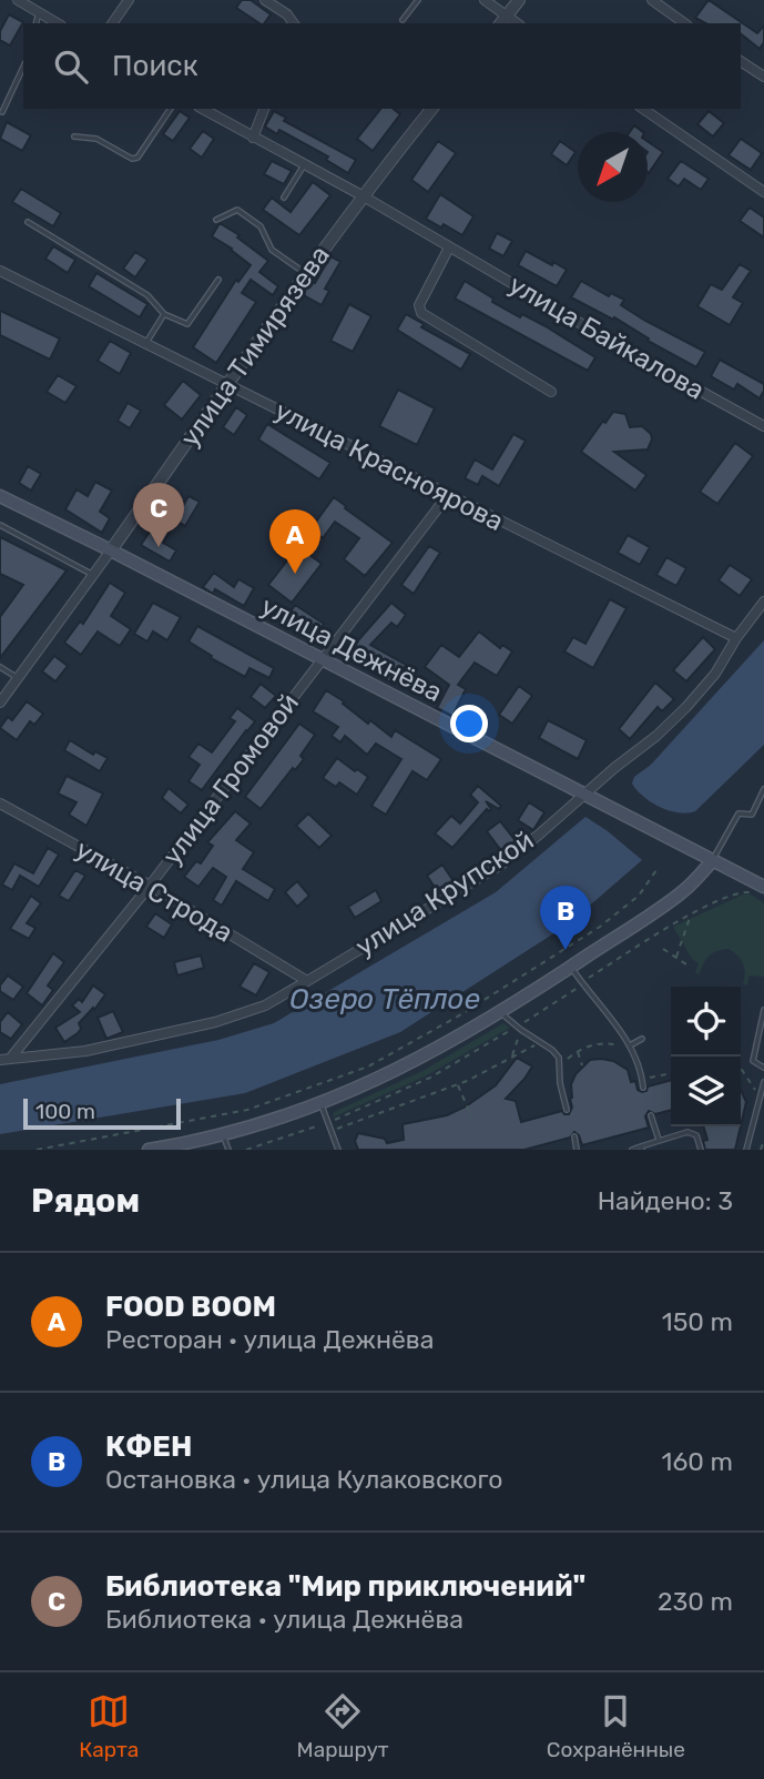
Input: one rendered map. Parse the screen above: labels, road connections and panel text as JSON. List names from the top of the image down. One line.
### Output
{"streets":{"main road":["улица Дежнёва"],"street":["улица Байкалова","улица Тимирязева","улица Красноярова","улица Громовой","улица Строда","улица Крупской"]},"crossings":[["улица Байкалова","улица Тимирязева"],["улица Тимирязева","улица Красноярова"],["улица Тимирязева","улица Дежнёва"],["улица Красноярова","улица Громовой"],["улица Красноярова","улица Крупской"],["улица Дежнёва","улица Громовой"],["улица Дежнёва","улица Крупской"],["улица Громовой","улица Строда"],["улица Громовой","улица Крупской"],["улица Строда","улица Крупской"]],"water":["Озеро Тёплое"],"scale_bar":"100 m","north":"bottom left","page":{"search":"Поиск","pins":["C","A","B"],"scale":"100 m","heading":["Рядом","Найдено: 3"],"list":[{"mark":"A","name":"FOOD BOOM","note":"Ресторан · улица Дежнёва","value":"150 m"},{"mark":"B","name":"КФЕН","note":"Остановка · улица Кулаковского","value":"160 m"},{"mark":"C","name":"Библиотека \"Мир приключений\"","note":"Библиотека · улица Дежнёва","value":"230 m"}],"nav":["Карта","Маршрут","Сохранённые"]}}
